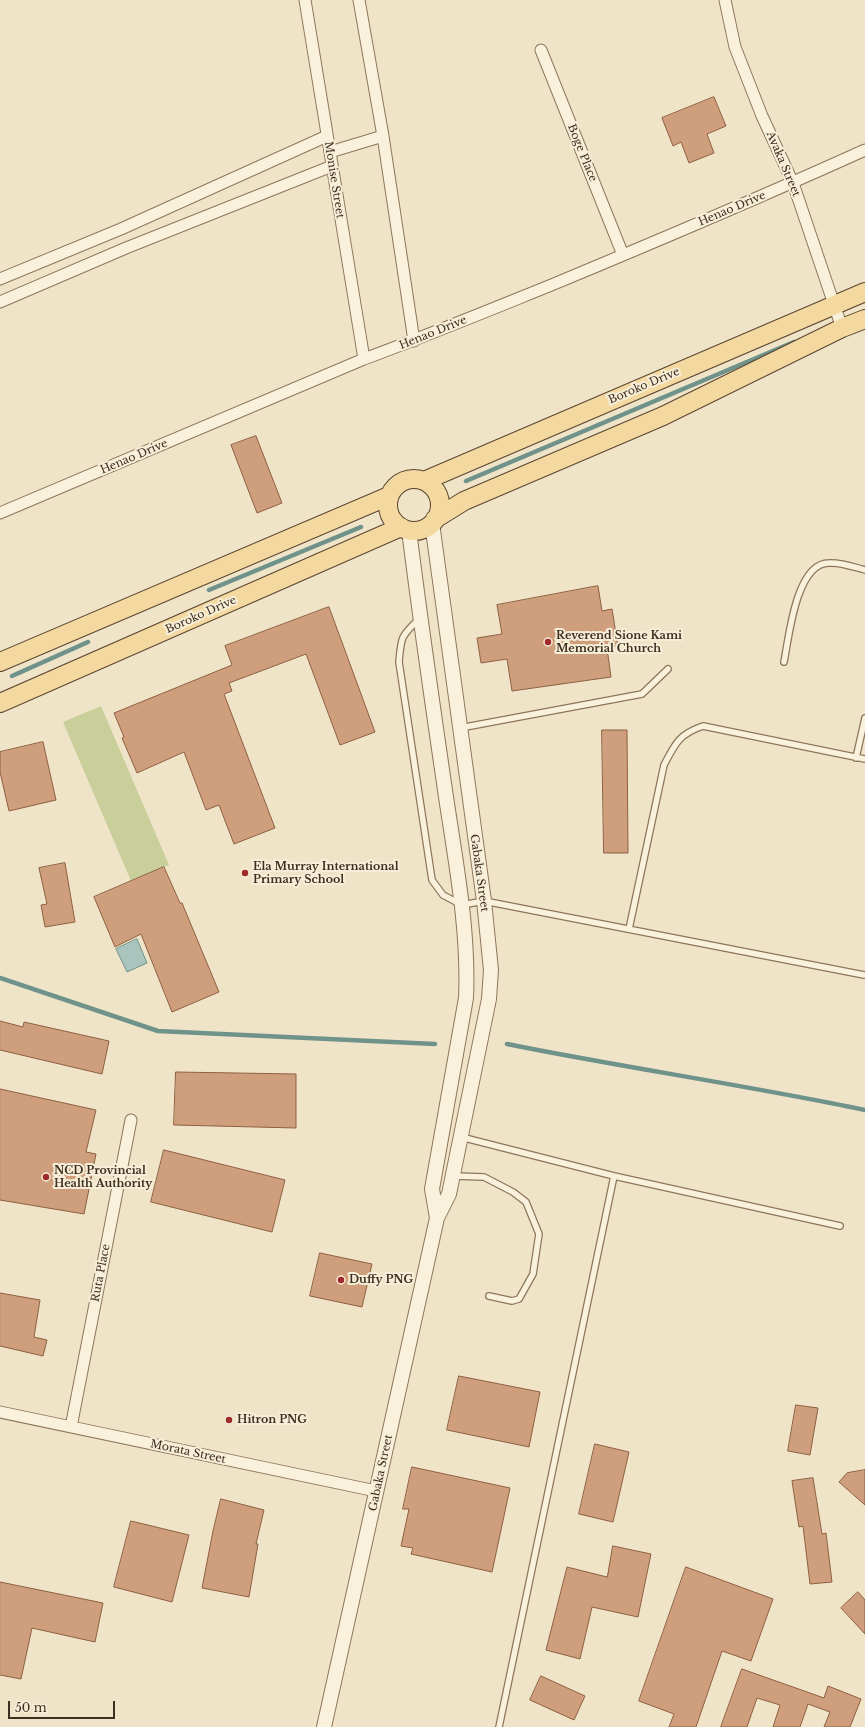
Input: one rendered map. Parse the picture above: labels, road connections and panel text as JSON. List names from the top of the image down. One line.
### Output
{"streets":{"main road":["Boroko Drive"],"street":["Boge Place","Avaka Street","Monise Street","Henao Drive","Gabaka Street","Ruta Place","Morata Street"]},"crossings":[["Boge Place","Henao Drive"],["Avaka Street","Henao Drive"],["Avaka Street","Boroko Drive"],["Monise Street","Henao Drive"],["Boroko Drive","Gabaka Street"],["Gabaka Street","Morata Street"],["Ruta Place","Morata Street"]],"places":["Reverend Sione Kami Memorial Church","Ela Murray International Primary School","NCD Provincial Health Authority","Duffy PNG","Hitron PNG"],"scale_bar":"50 m"}
